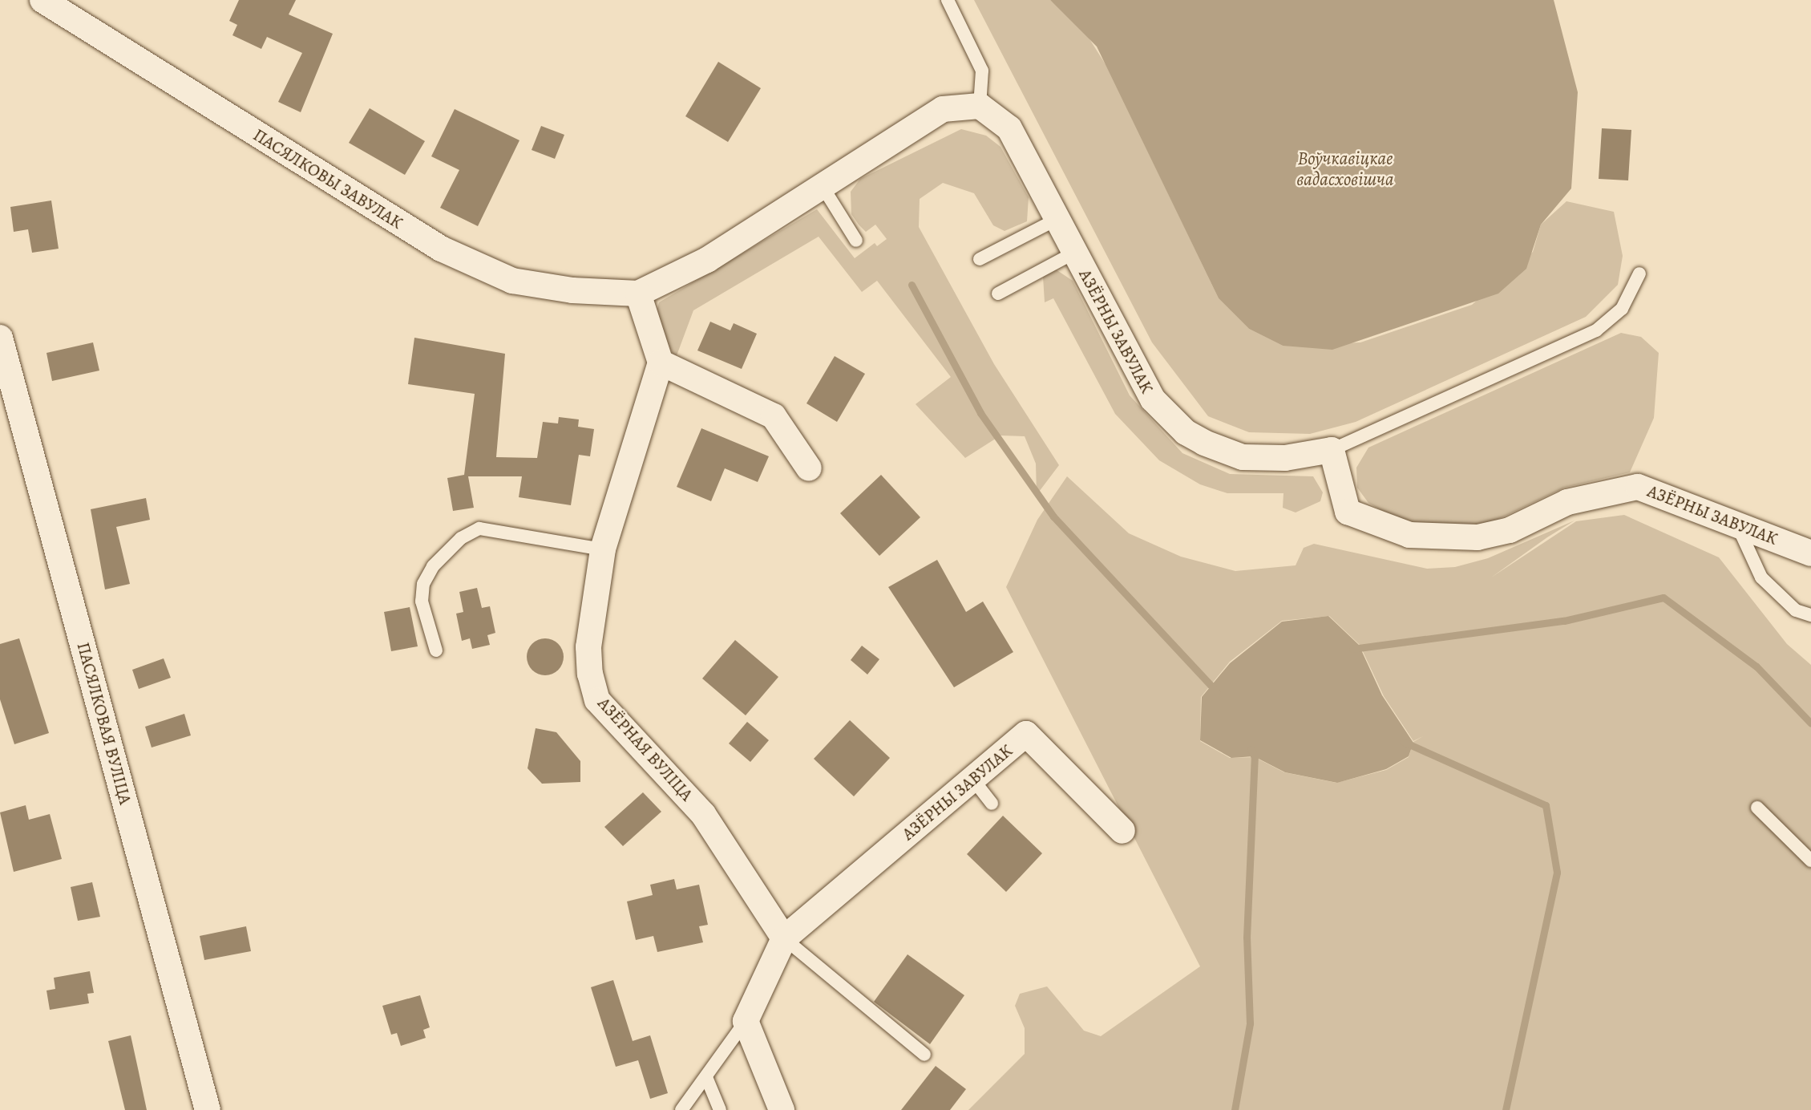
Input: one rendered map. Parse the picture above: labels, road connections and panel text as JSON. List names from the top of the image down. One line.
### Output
{"streets":{"street":["ПАСЯЛКОВЫ ЗАВУЛАК","АЗЁРНЫ ЗАВУЛАК","ПАСЯЛКОВАЯ ВУЛІЦА","АЗЁРНАЯ ВУЛІЦА"]},"crossings":[["АЗЁРНЫ ЗАВУЛАК","АЗЁРНАЯ ВУЛІЦА"]],"water":["Воўчкавіцкае вадасховішча"]}
